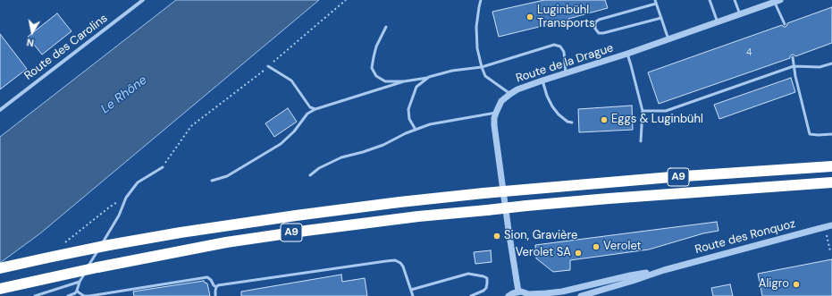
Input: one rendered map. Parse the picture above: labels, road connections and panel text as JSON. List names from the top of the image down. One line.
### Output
{"streets":{"highway":["A9"],"street":["Route des Carolins","Route de la Drague","Route des Ronquoz"]},"water":["Le Rhône"],"places":["Luginbühl Transports","Eggs & Luginbühl","Sion, Gravière","Verolet","Verolet SA","Aligro"],"house_numbers":["4"],"north":"bottom"}
